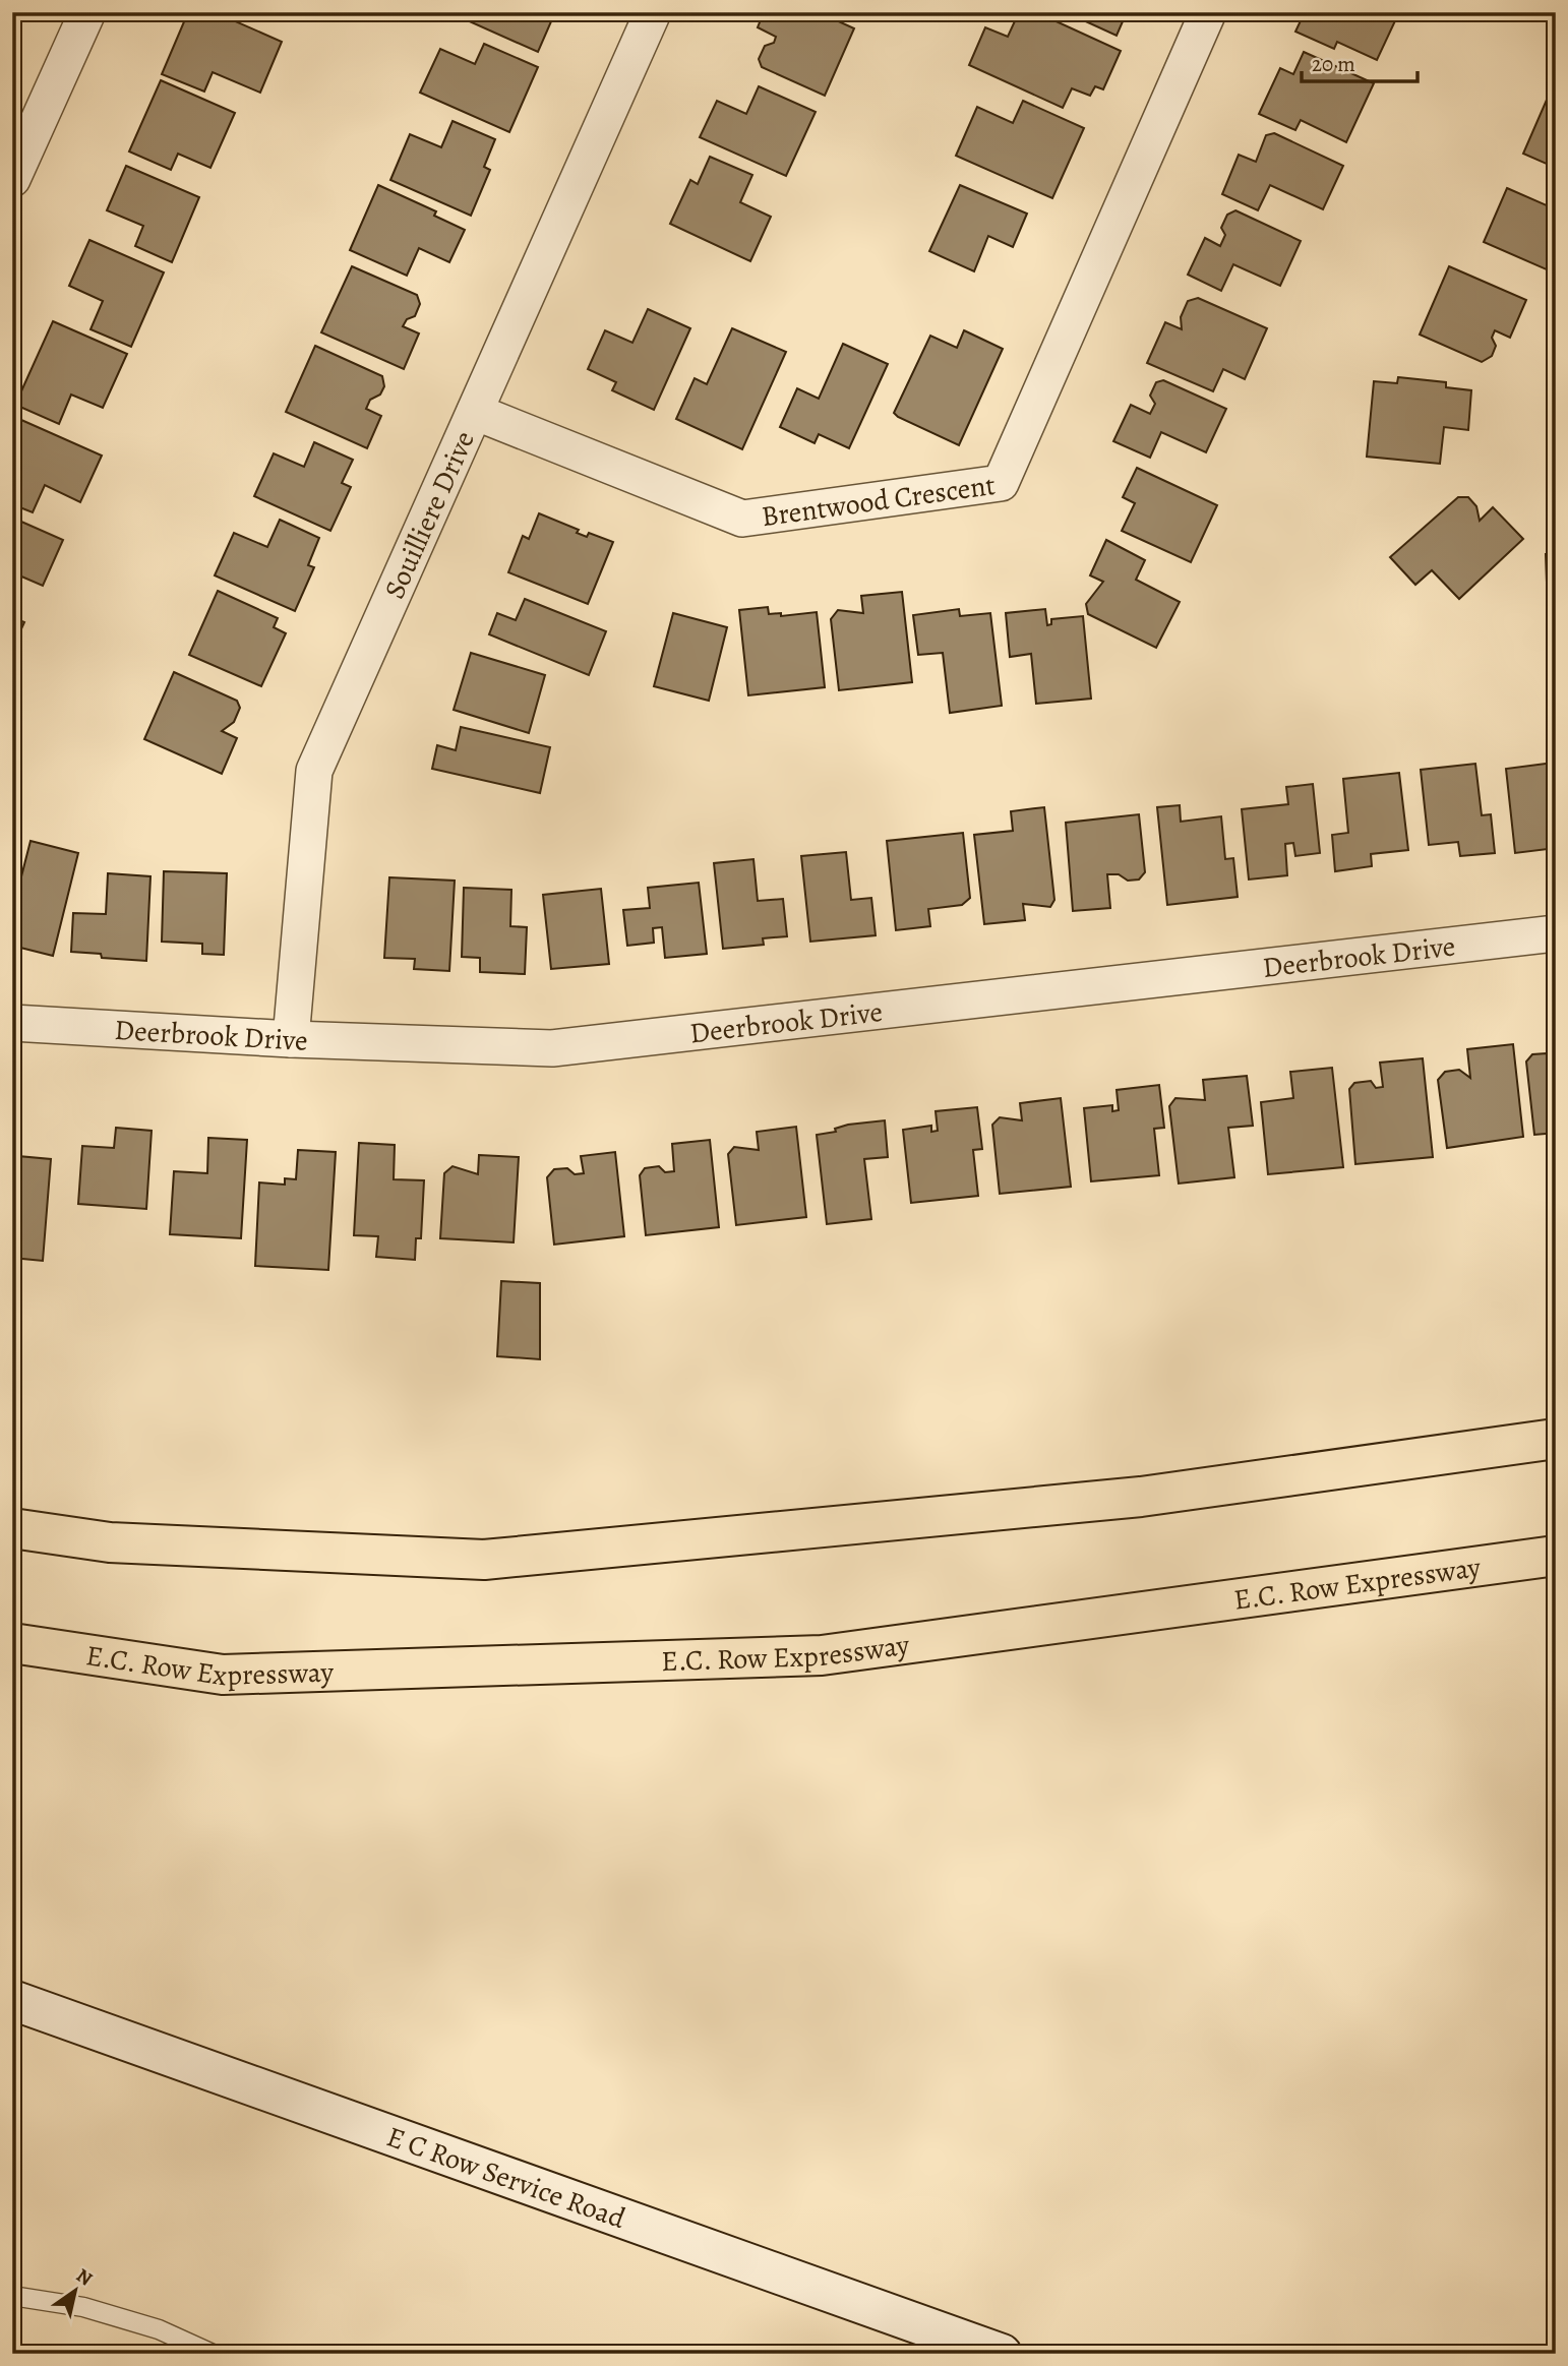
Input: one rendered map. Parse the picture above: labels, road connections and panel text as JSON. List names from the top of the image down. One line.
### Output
{"streets":{"highway":["E.C. Row Expressway"],"street":["Brentwood Crescent","Souilliere Drive","Deerbrook Drive","E C Row Service Road"]},"crossings":[["Brentwood Crescent","Souilliere Drive"],["Souilliere Drive","Deerbrook Drive"]],"scale_bar":"20 m","north":"top right"}
